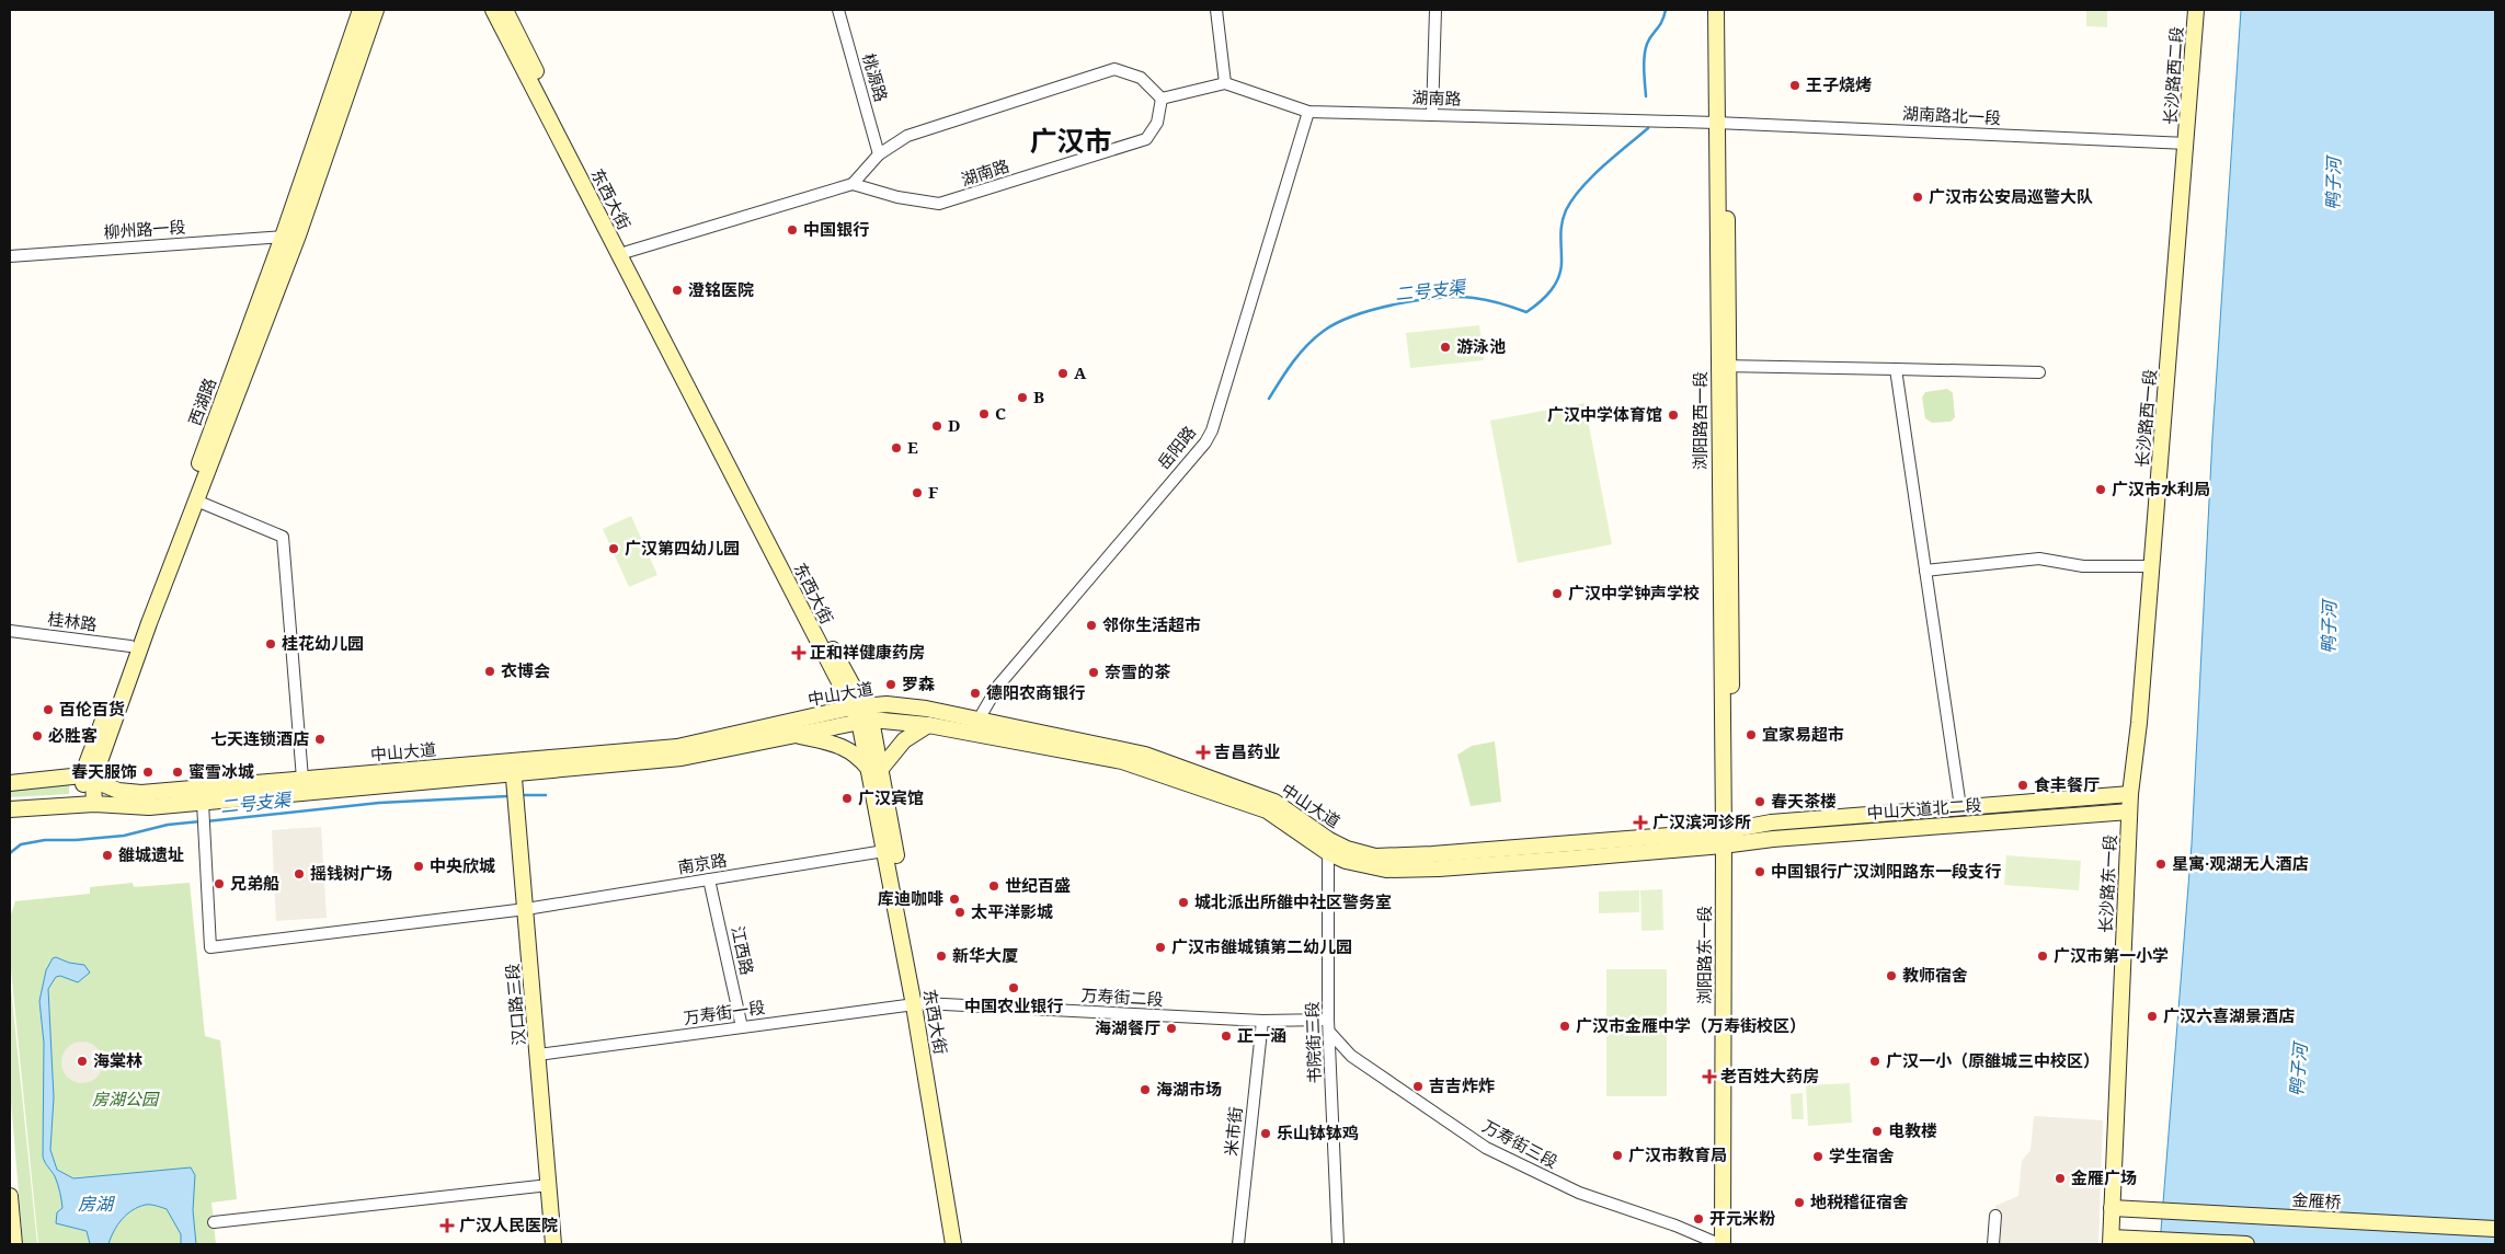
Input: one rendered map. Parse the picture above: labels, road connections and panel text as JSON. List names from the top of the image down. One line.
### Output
{"streets":{"main road":["长沙路西二段","东西大街","西湖路","长沙路西一段","浏阳路西一段","中山大道","中山大道北二段","长沙路东一段","浏阳路东一段","汉口路三段","金雁桥"],"street":["桃源路","湖南路","湖南路北一段","柳州路一段","岳阳路","桂林路","南京路","江西路","万寿街二段","万寿街一段","书院街三段","米市街","万寿街三段"]},"crossings":[["长沙路西二段","湖南路北一段"],["长沙路西二段","长沙路西一段"],["湖南路","湖南路北一段"],["湖南路","浏阳路西一段"],["湖南路","岳阳路"],["湖南路北一段","长沙路西一段"],["湖南路北一段","浏阳路西一段"],["东西大街","中山大道"],["东西大街","南京路"],["东西大街","万寿街二段"],["东西大街","万寿街一段"],["柳州路一段","西湖路"],["西湖路","桂林路"],["西湖路","中山大道"],["长沙路西一段","中山大道北二段"],["长沙路西一段","长沙路东一段"],["浏阳路西一段","中山大道"],["浏阳路西一段","中山大道北二段"],["浏阳路西一段","浏阳路东一段"],["岳阳路","中山大道"],["中山大道","中山大道北二段"],["中山大道","南京路"],["中山大道","浏阳路东一段"],["中山大道","汉口路三段"],["中山大道","书院街三段"],["中山大道北二段","长沙路东一段"],["中山大道北二段","浏阳路东一段"],["南京路","江西路"],["南京路","汉口路三段"],["长沙路东一段","金雁桥"],["江西路","万寿街一段"],["浏阳路东一段","万寿街三段"],["万寿街二段","万寿街一段"],["万寿街二段","书院街三段"],["万寿街二段","米市街"],["汉口路三段","万寿街一段"],["书院街三段","万寿街三段"]],"districts":["广汉市"],"water":["鸭子河","二号支渠","房湖"],"parks":["房湖公园"],"places":{"other":["王子烧烤","广汉市公安局巡警大队","中国银行","澄铭医院","游泳池","A","B","C","广汉中学体育馆","D","E","广汉市水利局","F","广汉第四幼儿园","广汉中学钟声学校","邻你生活超市","桂花幼儿园","衣博会","奈雪的茶","罗森","德阳农商银行","百伦百货","宜家易超市","必胜客","七天连锁酒店","春天服饰","蜜雪冰城","食丰餐厅","广汉宾馆","春天茶楼","雒城遗址","星寓·观湖无人酒店","中央欣城","中国银行广汉浏阳路东一段支行","摇钱树广场","兄弟船","世纪百盛","库迪咖啡","城北派出所雒中社区警务室","太平洋影城","广汉市雒城镇第二幼儿园","新华大厦","广汉市第一小学","教师宿舍","中国农业银行","广汉六喜湖景酒店","广汉市金雁中学（万寿街校区）","海湖餐厅","正一涵","海棠林","广汉一小（原雒城三中校区）","吉吉炸炸","海湖市场","电教楼","乐山钵钵鸡","广汉市教育局","学生宿舍","金雁广场","地税稽征宿舍","开元米粉"],"health":["正和祥健康药房","吉昌药业","广汉滨河诊所","老百姓大药房","广汉人民医院"]}}
